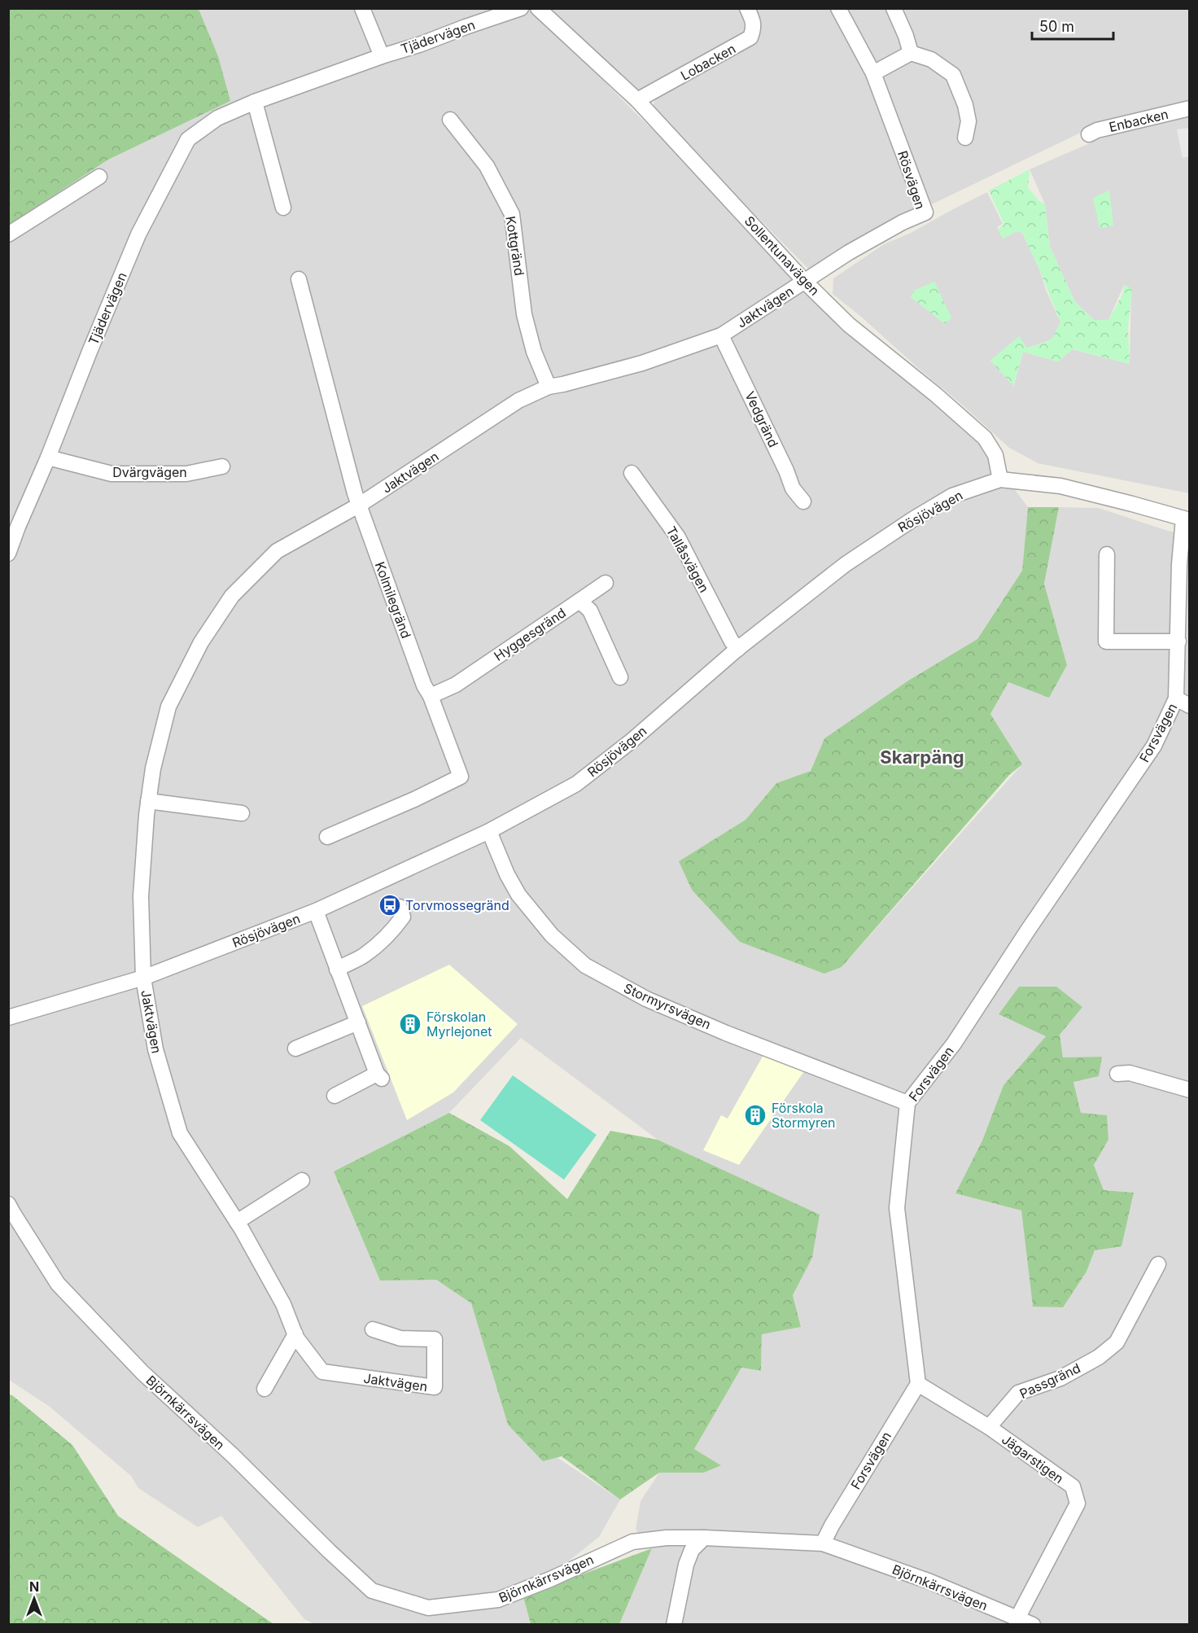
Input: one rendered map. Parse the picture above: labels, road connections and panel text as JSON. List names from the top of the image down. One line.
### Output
{"streets":{"street":["Tjädervägen","Lobacken","Enbacken","Rösvägen","Kottgränd","Sollentunavägen","Jaktvägen","Vedgränd","Dvärgvägen","Rösjövägen","Tallåsvägen","Kolmilegränd","Hyggesgränd","Forsvägen","Stormyrsvägen","Passgränd","Björnkärrsvägen","Jägarstigen"]},"crossings":[["Tjädervägen","Dvärgvägen"],["Lobacken","Sollentunavägen"],["Rösvägen","Sollentunavägen"],["Rösvägen","Jaktvägen"],["Kottgränd","Jaktvägen"],["Sollentunavägen","Jaktvägen"],["Sollentunavägen","Rösjövägen"],["Jaktvägen","Vedgränd"],["Jaktvägen","Rösjövägen"],["Jaktvägen","Kolmilegränd"],["Rösjövägen","Tallåsvägen"],["Rösjövägen","Forsvägen"],["Rösjövägen","Stormyrsvägen"],["Kolmilegränd","Hyggesgränd"],["Forsvägen","Stormyrsvägen"],["Forsvägen","Björnkärrsvägen"],["Forsvägen","Jägarstigen"],["Passgränd","Jägarstigen"],["Björnkärrsvägen","Jägarstigen"]],"districts":["Skarpäng"],"places":{"bus stop":["Torvmossegränd"],"building":["Förskolan Myrlejonet","Förskola Stormyren"]},"scale_bar":"50 m","north":"top"}
